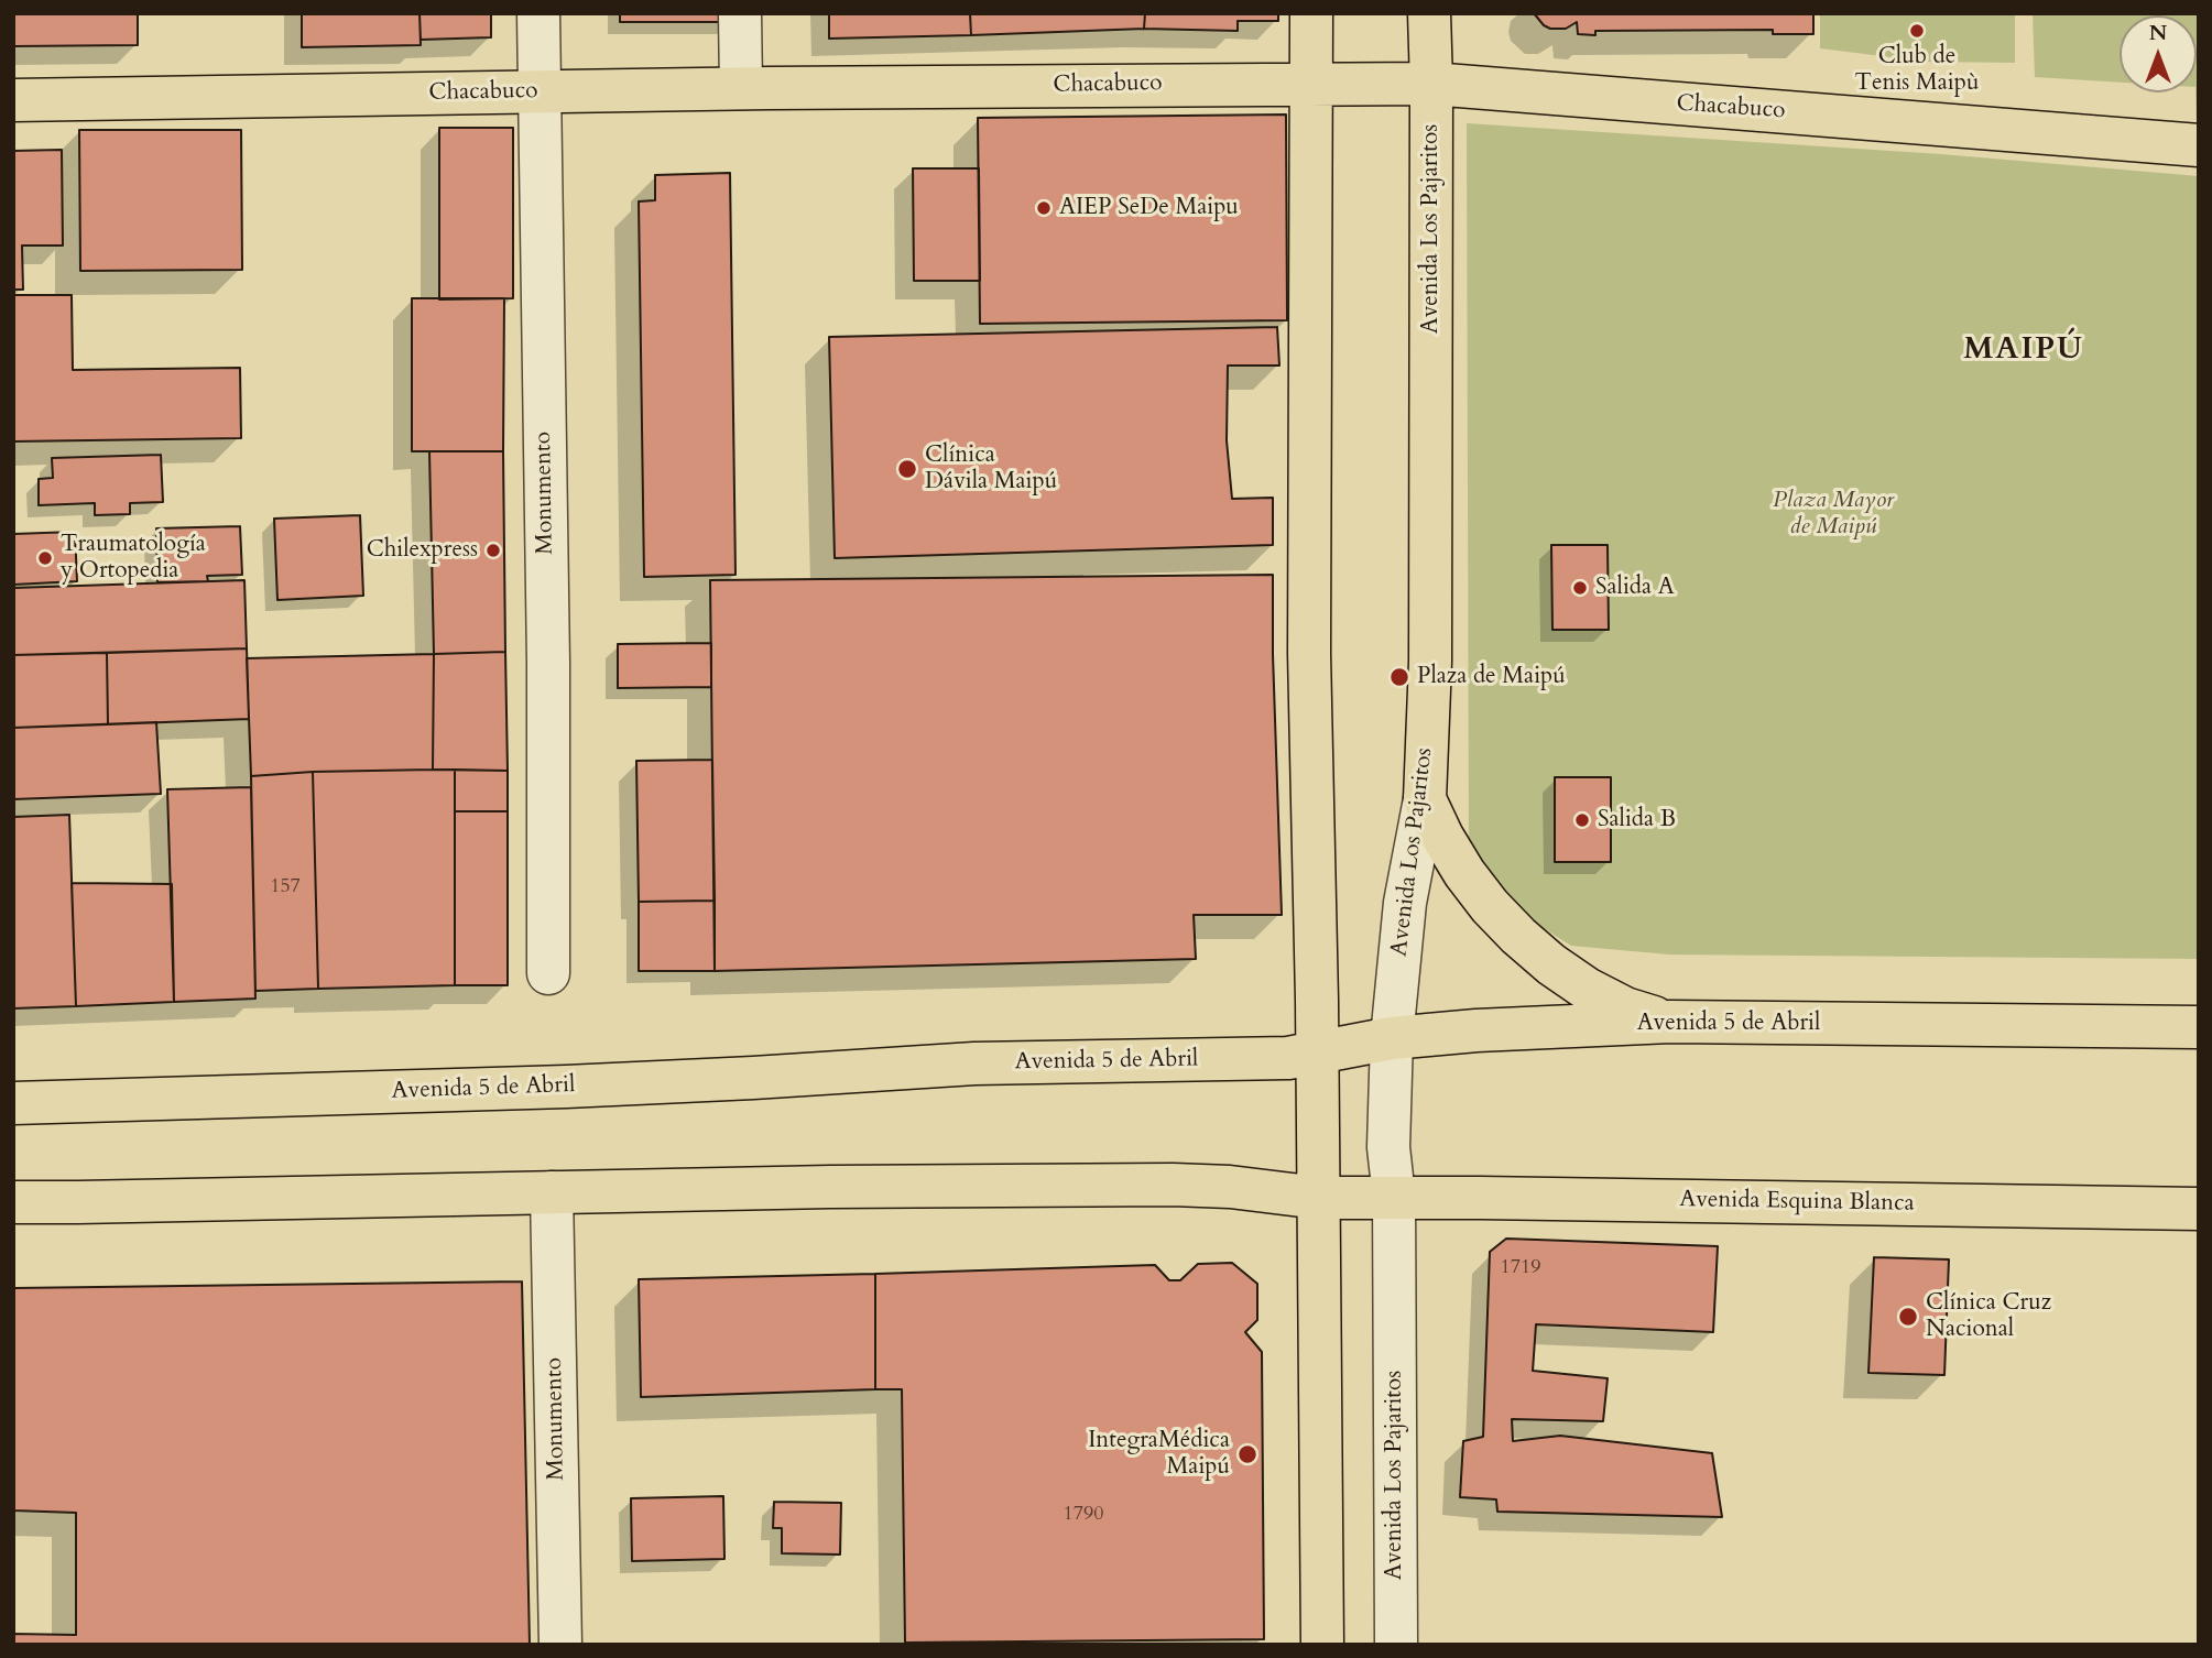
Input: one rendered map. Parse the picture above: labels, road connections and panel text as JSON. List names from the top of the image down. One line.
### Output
{"streets":{"main road":["Chacabuco","Avenida Los Pajaritos","Avenida 5 de Abril","Avenida Esquina Blanca"],"street":["Monumento"]},"crossings":[["Chacabuco","Avenida Los Pajaritos"],["Chacabuco","Monumento"],["Avenida Los Pajaritos","Avenida 5 de Abril"],["Avenida Los Pajaritos","Avenida Esquina Blanca"]],"districts":["MAIPÚ"],"parks":["Plaza Mayor de Maipú"],"places":["Club de Tenis Maipù","AIEP SeDe Maipu","Clínica Dávila Maipú","Chilexpress","Traumatología y Ortopedia","Salida A","Plaza de Maipú","Salida B","Clínica Cruz Nacional","IntegraMédica Maipú"],"house_numbers":["157","1719","1790"],"north":"top"}
